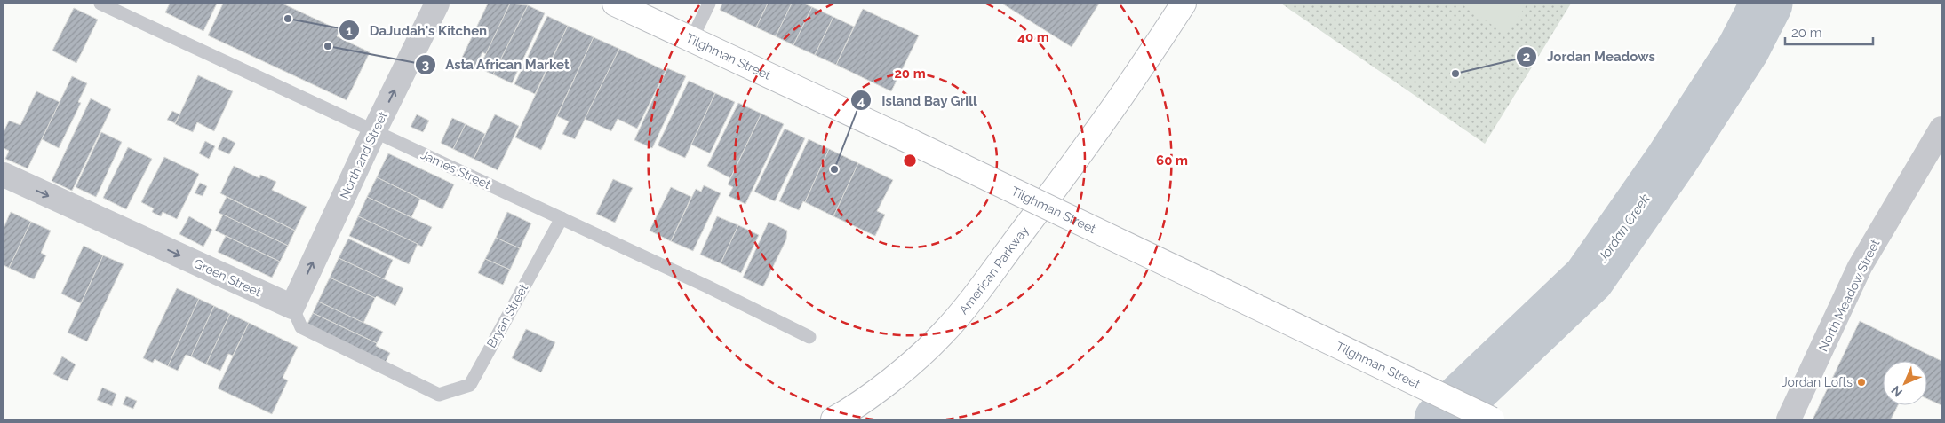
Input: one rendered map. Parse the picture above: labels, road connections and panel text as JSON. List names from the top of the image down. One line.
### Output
{"streets":{"main road":["Tilghman Street","American Parkway"],"street":["North 2nd Street","Green Street","North Meadow Street"],"lane":["James Street","Bryan Street"]},"crossings":[["North 2nd Street","James Street"],["North 2nd Street","Green Street"],["North 2nd Street","Bryan Street"],["James Street","Bryan Street"],["Green Street","Bryan Street"]],"one_way":["North 2nd Street","Green Street"],"water":["Jordan Creek"],"places":["DaJudah's Kitchen","Asta African Market","Jordan Meadows","Island Bay Grill","Jordan Lofts"],"scale_bar":"20 m","north":"bottom left","rings":["40 m","20 m","60 m"]}
